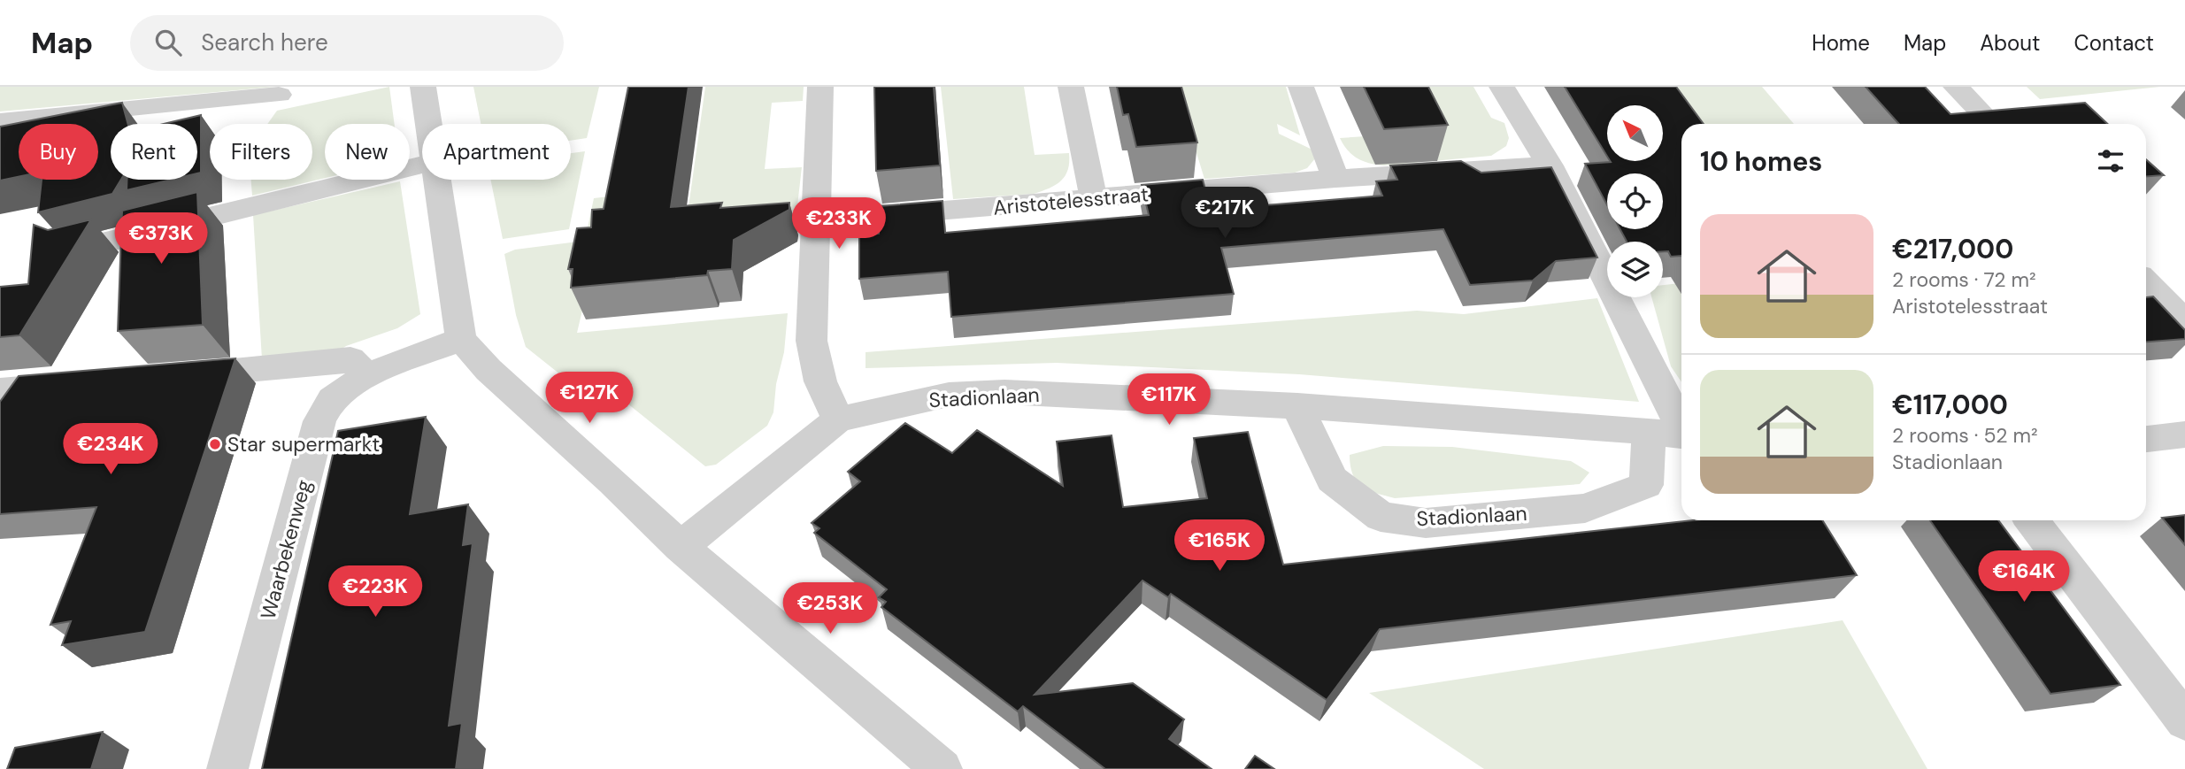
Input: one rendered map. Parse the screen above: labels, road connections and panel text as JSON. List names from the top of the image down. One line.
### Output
{"streets":{"street":["Aristotelesstraat","Stadionlaan","Waarbekenweg"]},"places":["Star supermarkt"],"north":"top left","page":{"header":"Map","search":"Search here","nav":["Home","Map","About","Contact"],"chip":["Buy","Rent","Filters","New","Apartment"],"heading":"10 homes","price":["€217K","€233K","€373K","€127K","€117K","€234K","€165K","€164K","€223K","€253K"],"list":[{"name":"€217,000","note":"2 rooms · 72 m² · Aristotelesstraat"},{"name":"€117,000","note":"2 rooms · 52 m² · Stadionlaan"}]}}
